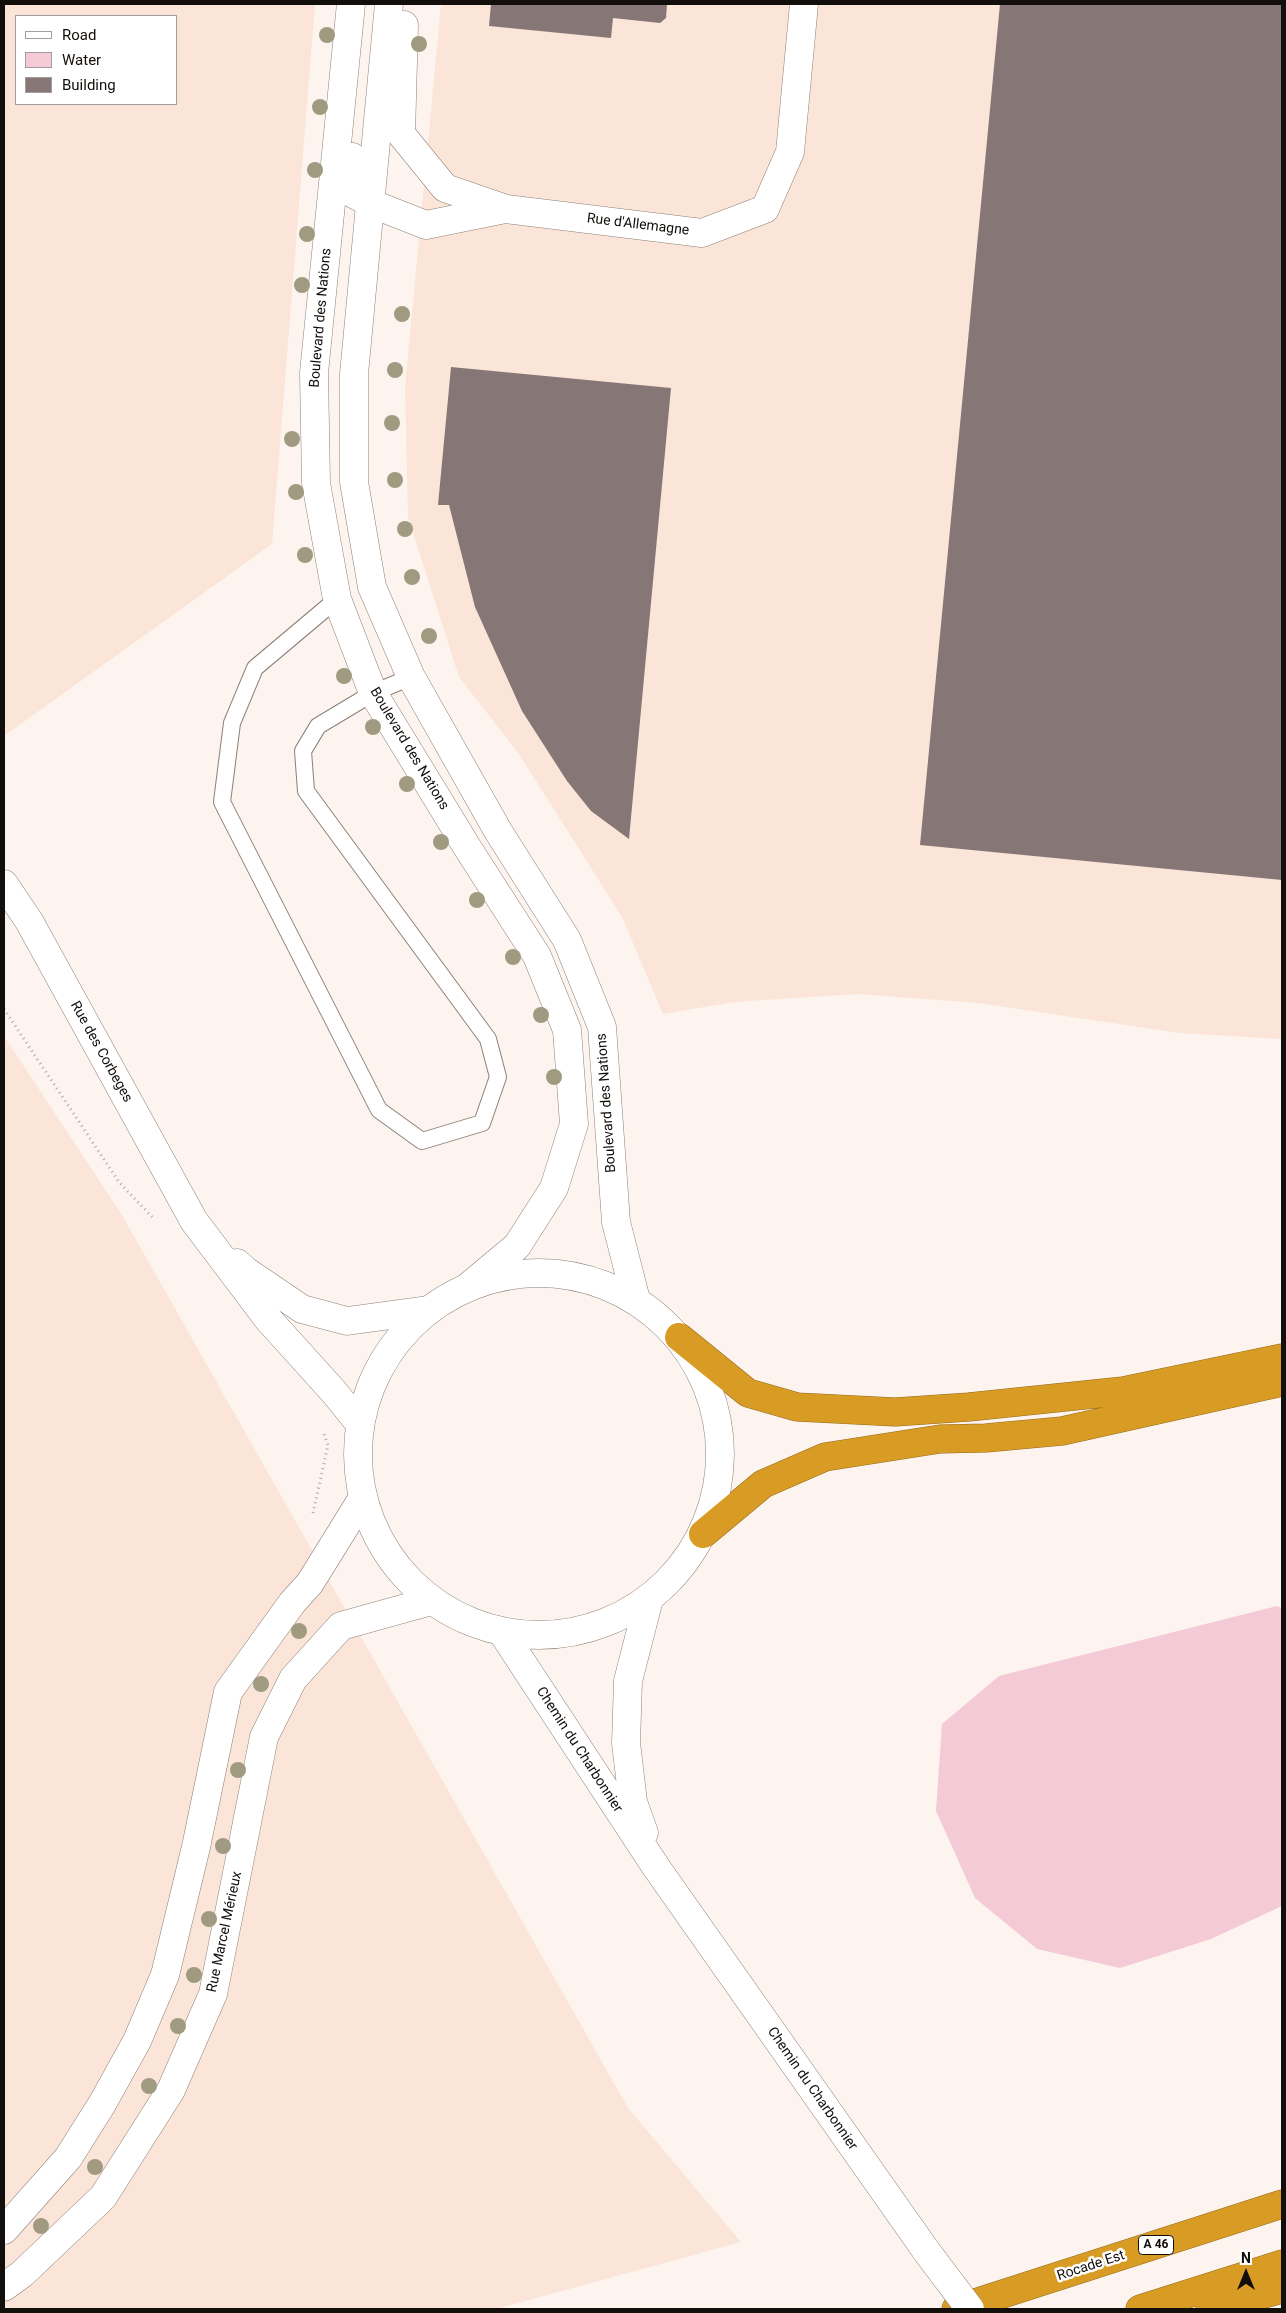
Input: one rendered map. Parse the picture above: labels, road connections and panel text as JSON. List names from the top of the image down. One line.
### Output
{"streets":{"highway":["A 46","Rocade Est"],"street":["Rue d'Allemagne","Boulevard des Nations","Rue des Corbeges","Chemin du Charbonnier","Rue Marcel Mérieux"]},"crossings":[["Rue d'Allemagne","Boulevard des Nations"]],"legend":["Road","Water","Building"],"north":"top"}
